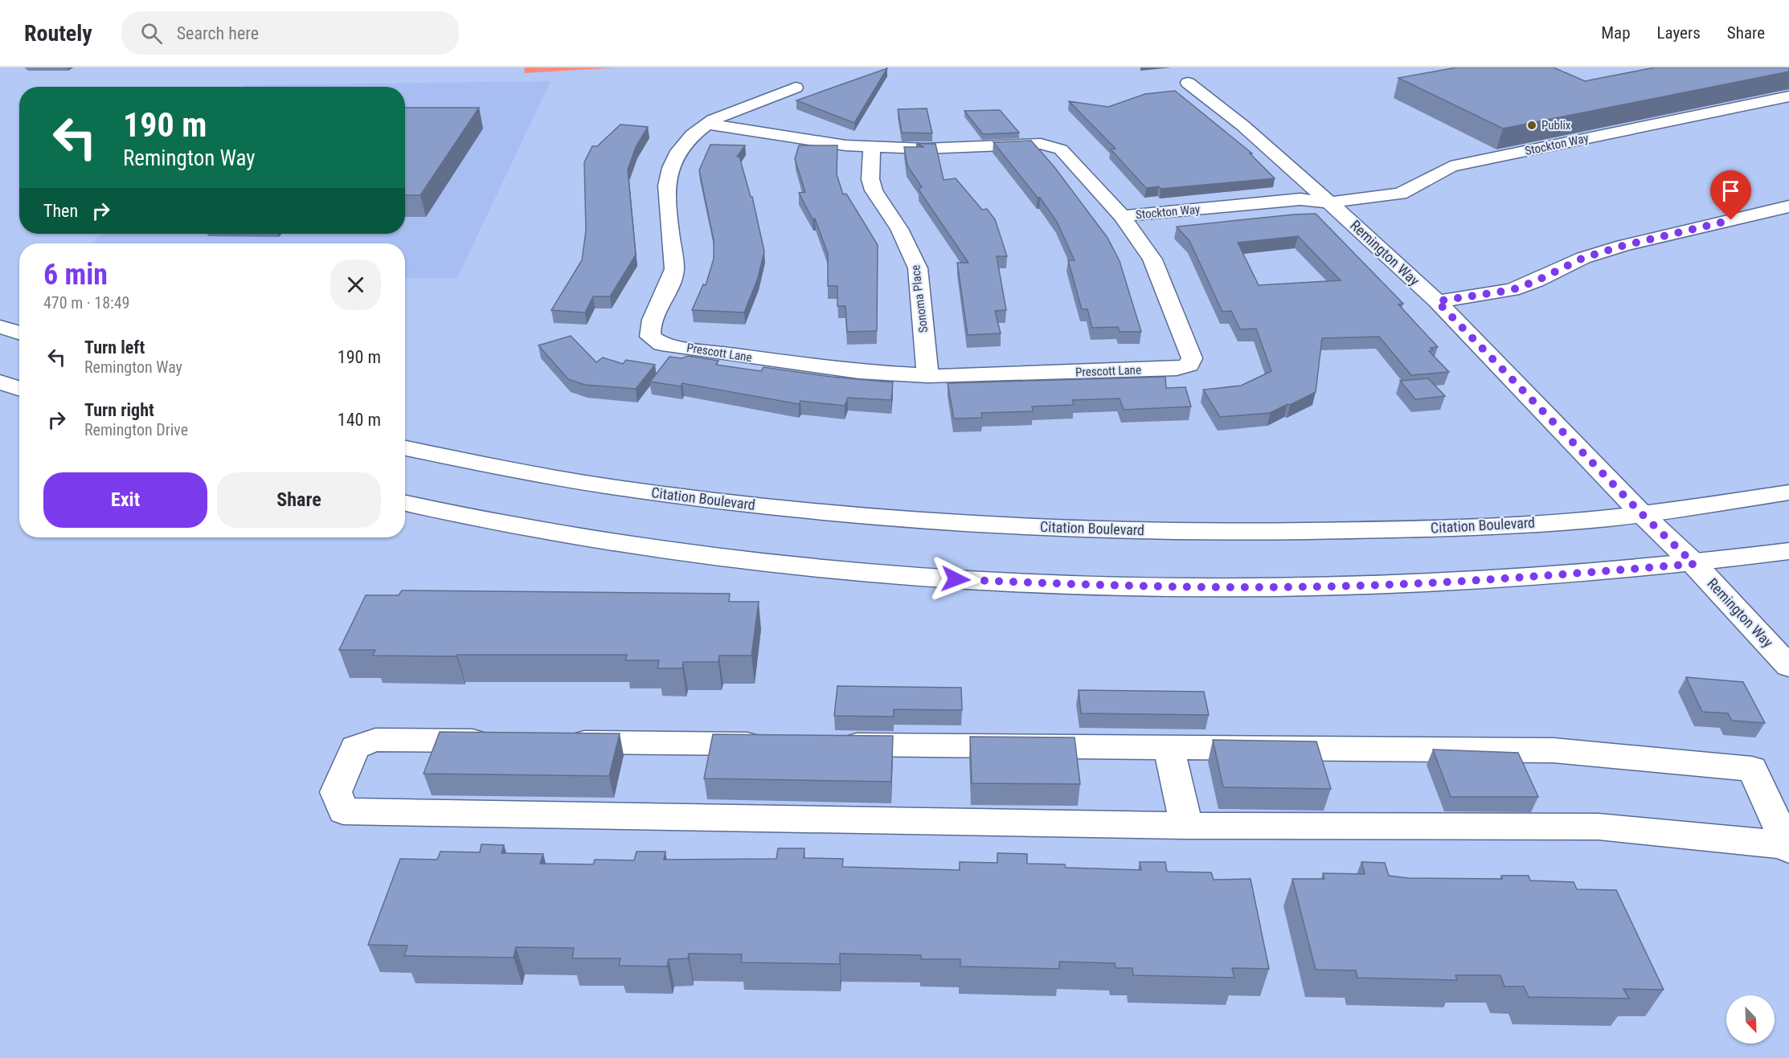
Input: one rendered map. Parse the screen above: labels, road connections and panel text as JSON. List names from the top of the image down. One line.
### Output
{"streets":{"street":["Stockton Way","Remington Way","Sonoma Place","Prescott Lane","Citation Boulevard"]},"crossings":[["Stockton Way","Remington Way"],["Stockton Way","Prescott Lane"],["Remington Way","Citation Boulevard"],["Sonoma Place","Prescott Lane"]],"places":["Publix"],"north":"bottom right","page":{"header":"Routely","search":"Search here","nav":["Map","Layers","Share"],"turn":["190 m","Remington Way"],"then":"Then","heading":["6 min","470 m · 18:49"],"list":[{"name":"Turn left","note":"Remington Way","value":"190 m"},{"name":"Turn right","note":"Remington Drive","value":"140 m"}],"buttons":["Exit","Share"]}}
